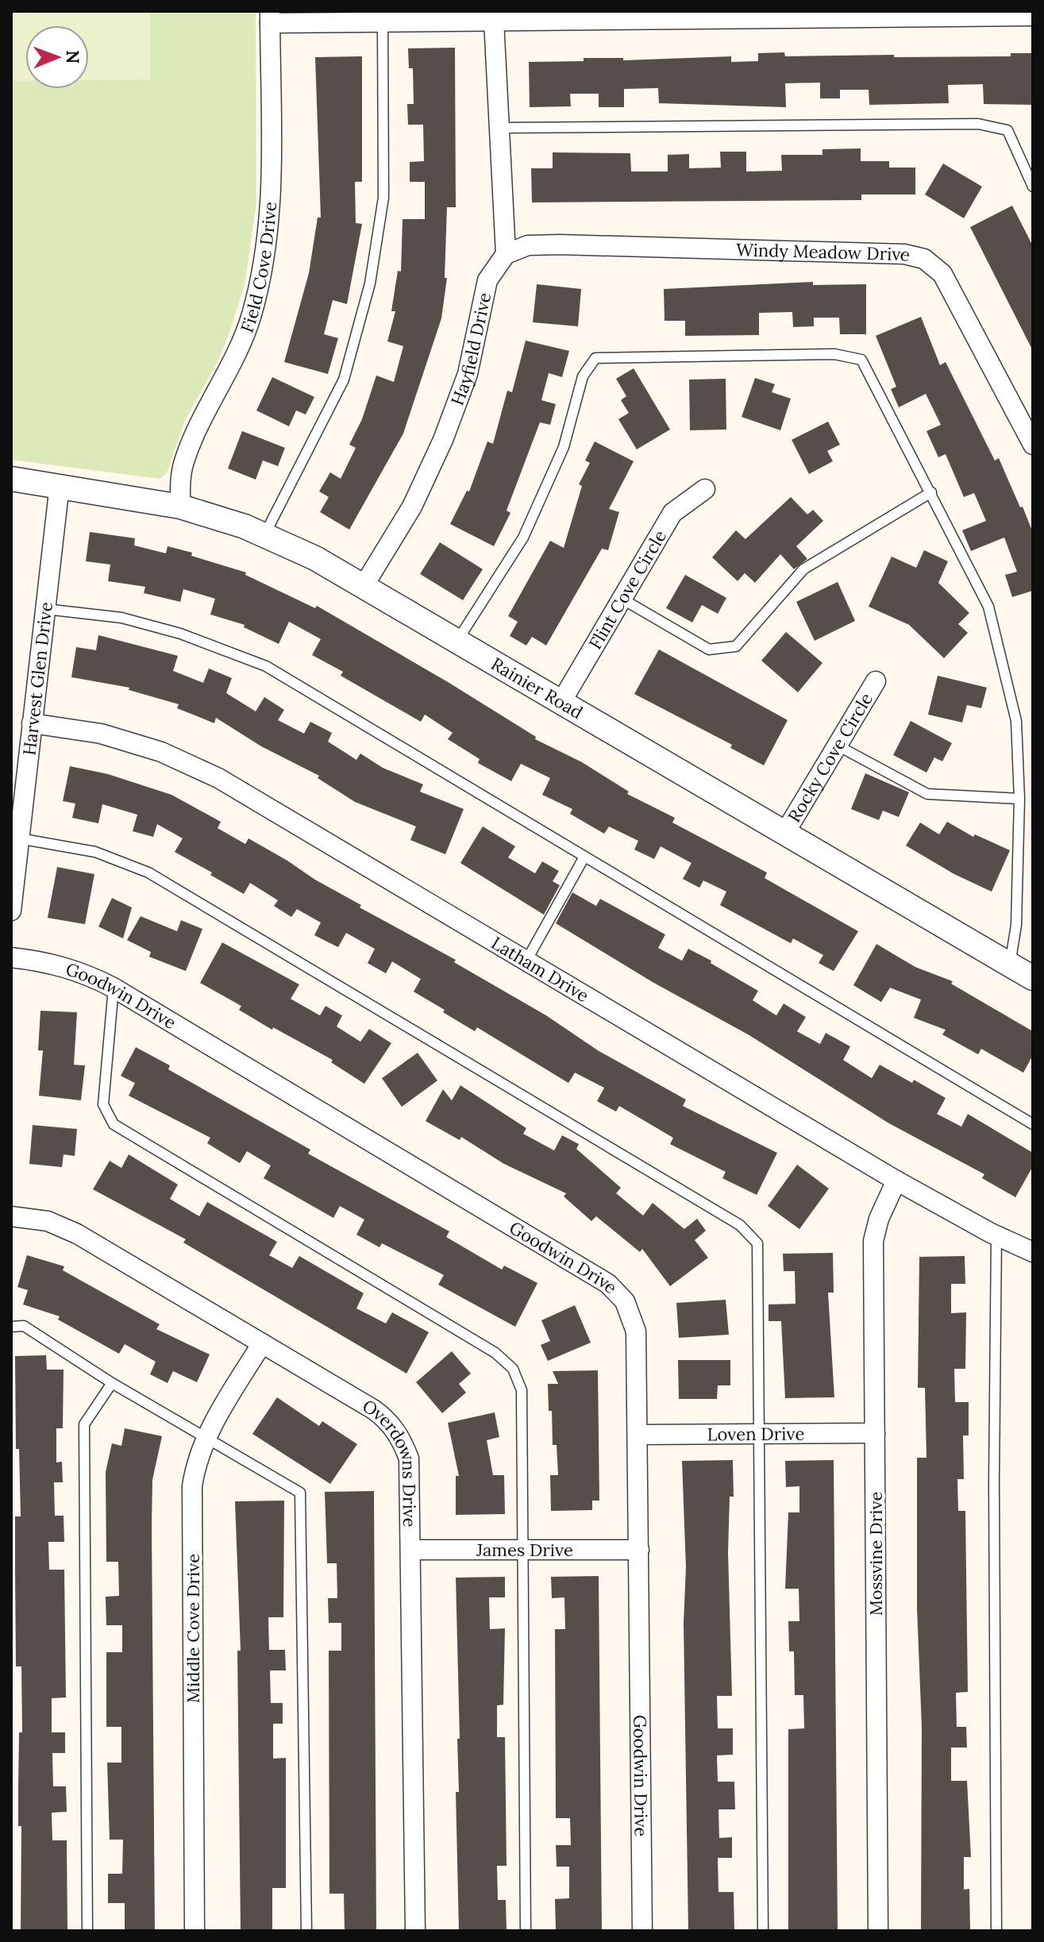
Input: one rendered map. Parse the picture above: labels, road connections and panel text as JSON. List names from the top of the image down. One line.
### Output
{"streets":{"street":["Windy Meadow Drive","Field Cove Drive","Hayfield Drive","Flint Cove Circle","Harvest Glen Drive","Rainier Road","Rocky Cove Circle","Latham Drive","Goodwin Drive","Loven Drive","Overdowns Drive","James Drive","Mossvine Drive","Middle Cove Drive"]},"crossings":[["Windy Meadow Drive","Hayfield Drive"],["Field Cove Drive","Rainier Road"],["Hayfield Drive","Rainier Road"],["Flint Cove Circle","Rainier Road"],["Harvest Glen Drive","Rainier Road"],["Harvest Glen Drive","Latham Drive"],["Rainier Road","Rocky Cove Circle"],["Latham Drive","Mossvine Drive"],["Goodwin Drive","Loven Drive"],["Goodwin Drive","James Drive"],["Loven Drive","Mossvine Drive"],["Overdowns Drive","James Drive"],["Overdowns Drive","Middle Cove Drive"]],"north":"right"}
